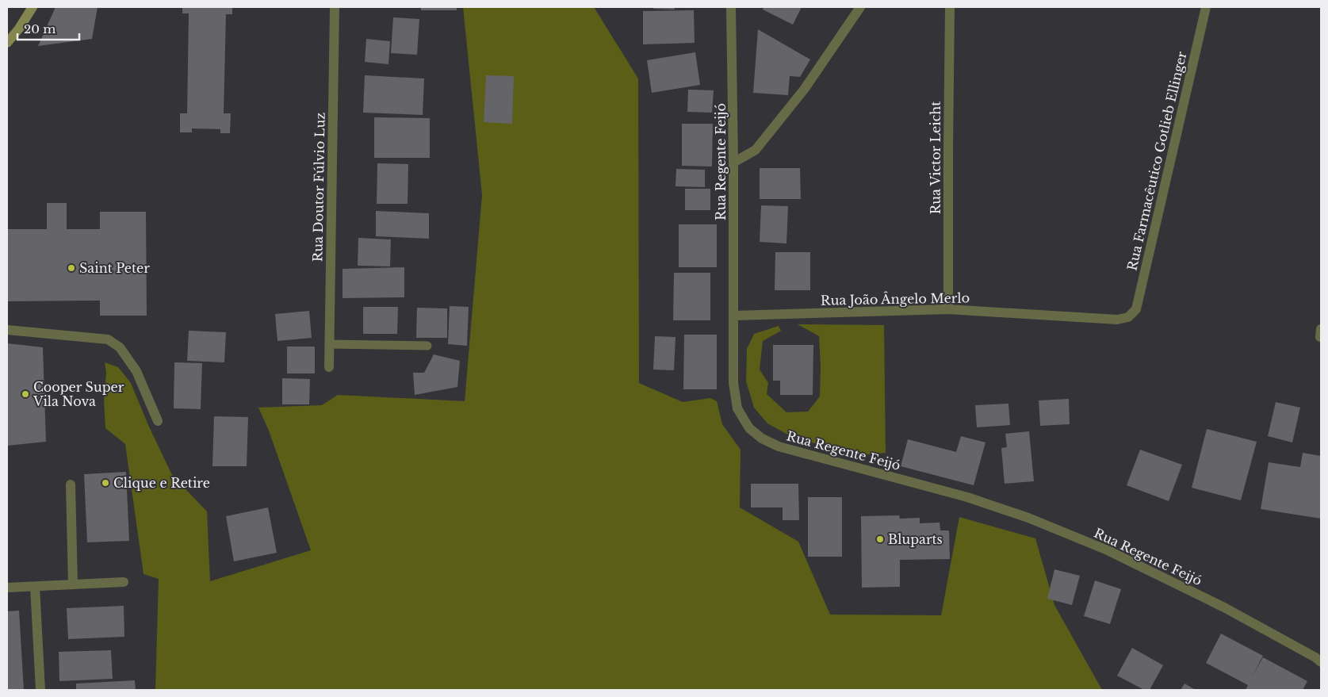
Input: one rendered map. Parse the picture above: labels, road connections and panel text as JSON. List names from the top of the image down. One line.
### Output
{"streets":{"street":["Rua Victor Leicht","Rua Farmacêutico Gotlieb Ellinger","Rua Regente Feijó","Rua Doutor Fúlvio Luz","Rua João Ângelo Merlo"]},"crossings":[["Rua Victor Leicht","Rua João Ângelo Merlo"],["Rua Farmacêutico Gotlieb Ellinger","Rua João Ângelo Merlo"],["Rua Regente Feijó","Rua João Ângelo Merlo"]],"places":["Saint Peter","Cooper Super Vila Nova","Clique e Retire","Bluparts"],"scale_bar":"20 m"}
